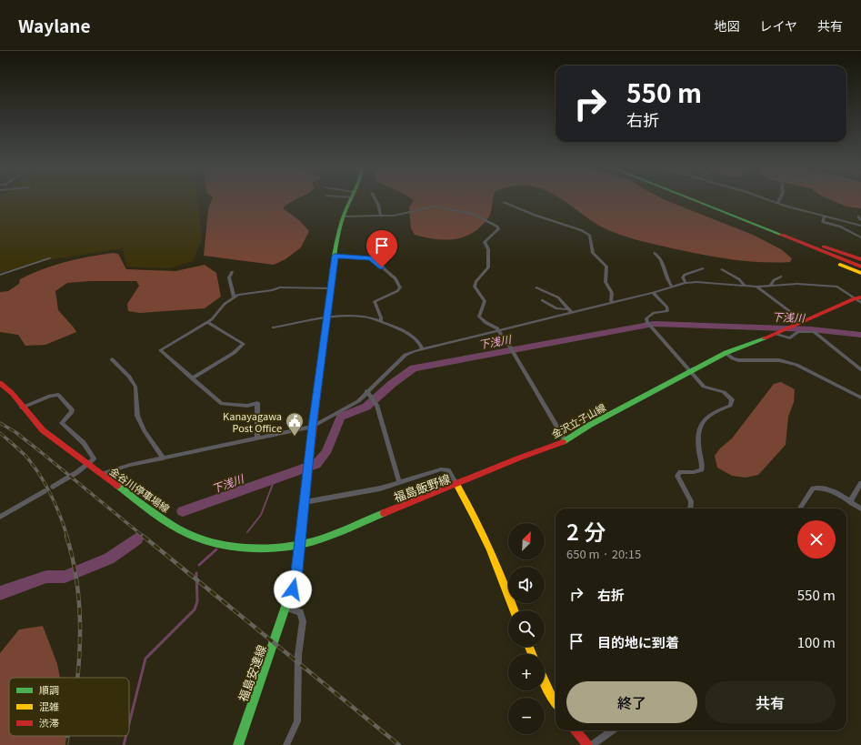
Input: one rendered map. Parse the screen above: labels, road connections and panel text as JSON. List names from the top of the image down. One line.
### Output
{"streets":{"main road":["金沢立子山線","福島飯野線","金谷川停車場線","福島安達線"]},"crossings":[["金沢立子山線","福島飯野線"],["福島飯野線","金谷川停車場線"],["福島飯野線","福島安達線"],["金谷川停車場線","福島安達線"]],"water":["下浅川"],"places":{"public building":["Kanayagawa Post Office"]},"legend":["順調","混雑","渋滞"],"north":"top right","page":{"header":"Waylane","nav":["地図","レイヤ","共有"],"turn":["550 m","右折"],"heading":["2 分","650 m · 20:15"],"map_buttons":["+","−"],"list":[{"name":"右折","value":"550 m"},{"name":"目的地に到着","value":"100 m"}],"buttons":["終了","共有"]}}
